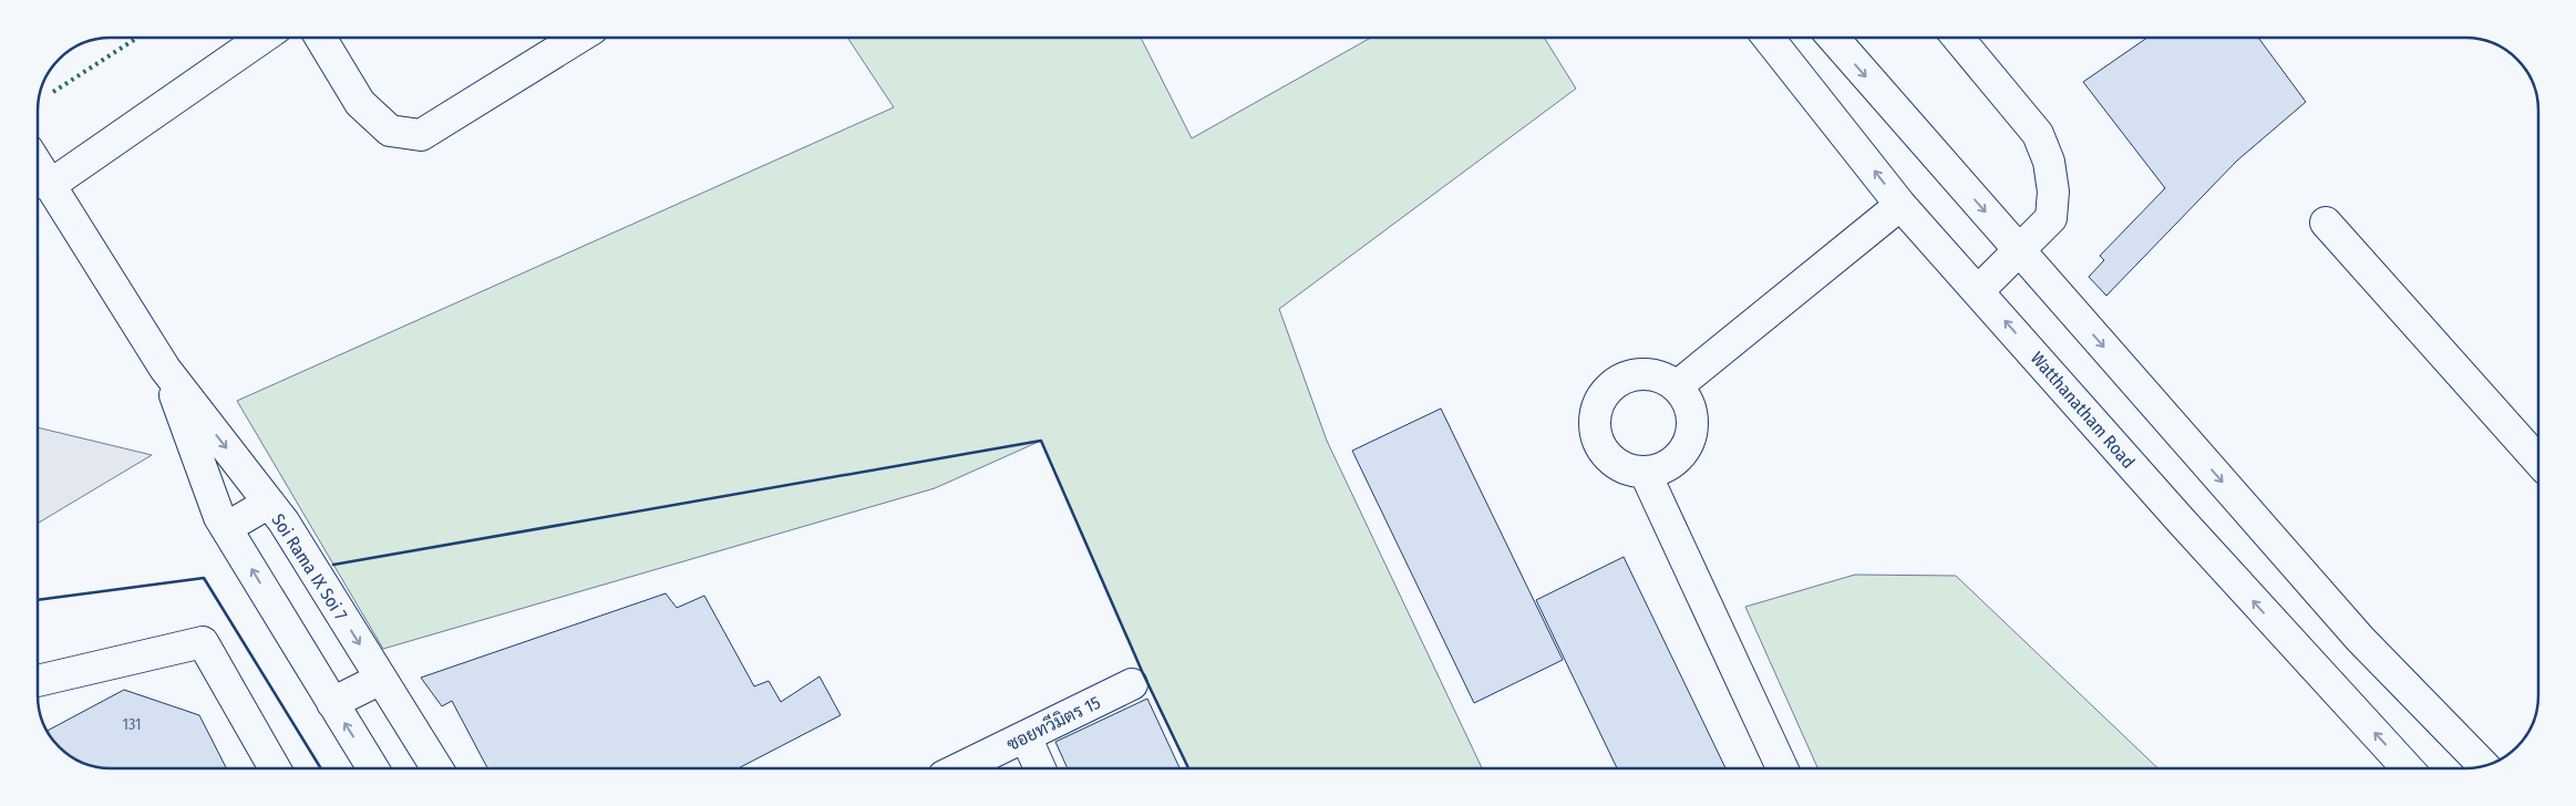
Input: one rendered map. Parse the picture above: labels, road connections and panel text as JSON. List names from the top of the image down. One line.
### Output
{"streets":{"street":["Watthanatham Road","Soi Rama IX Soi 7","ซอยทวีมิตร 15"]},"house_numbers":["131"]}
